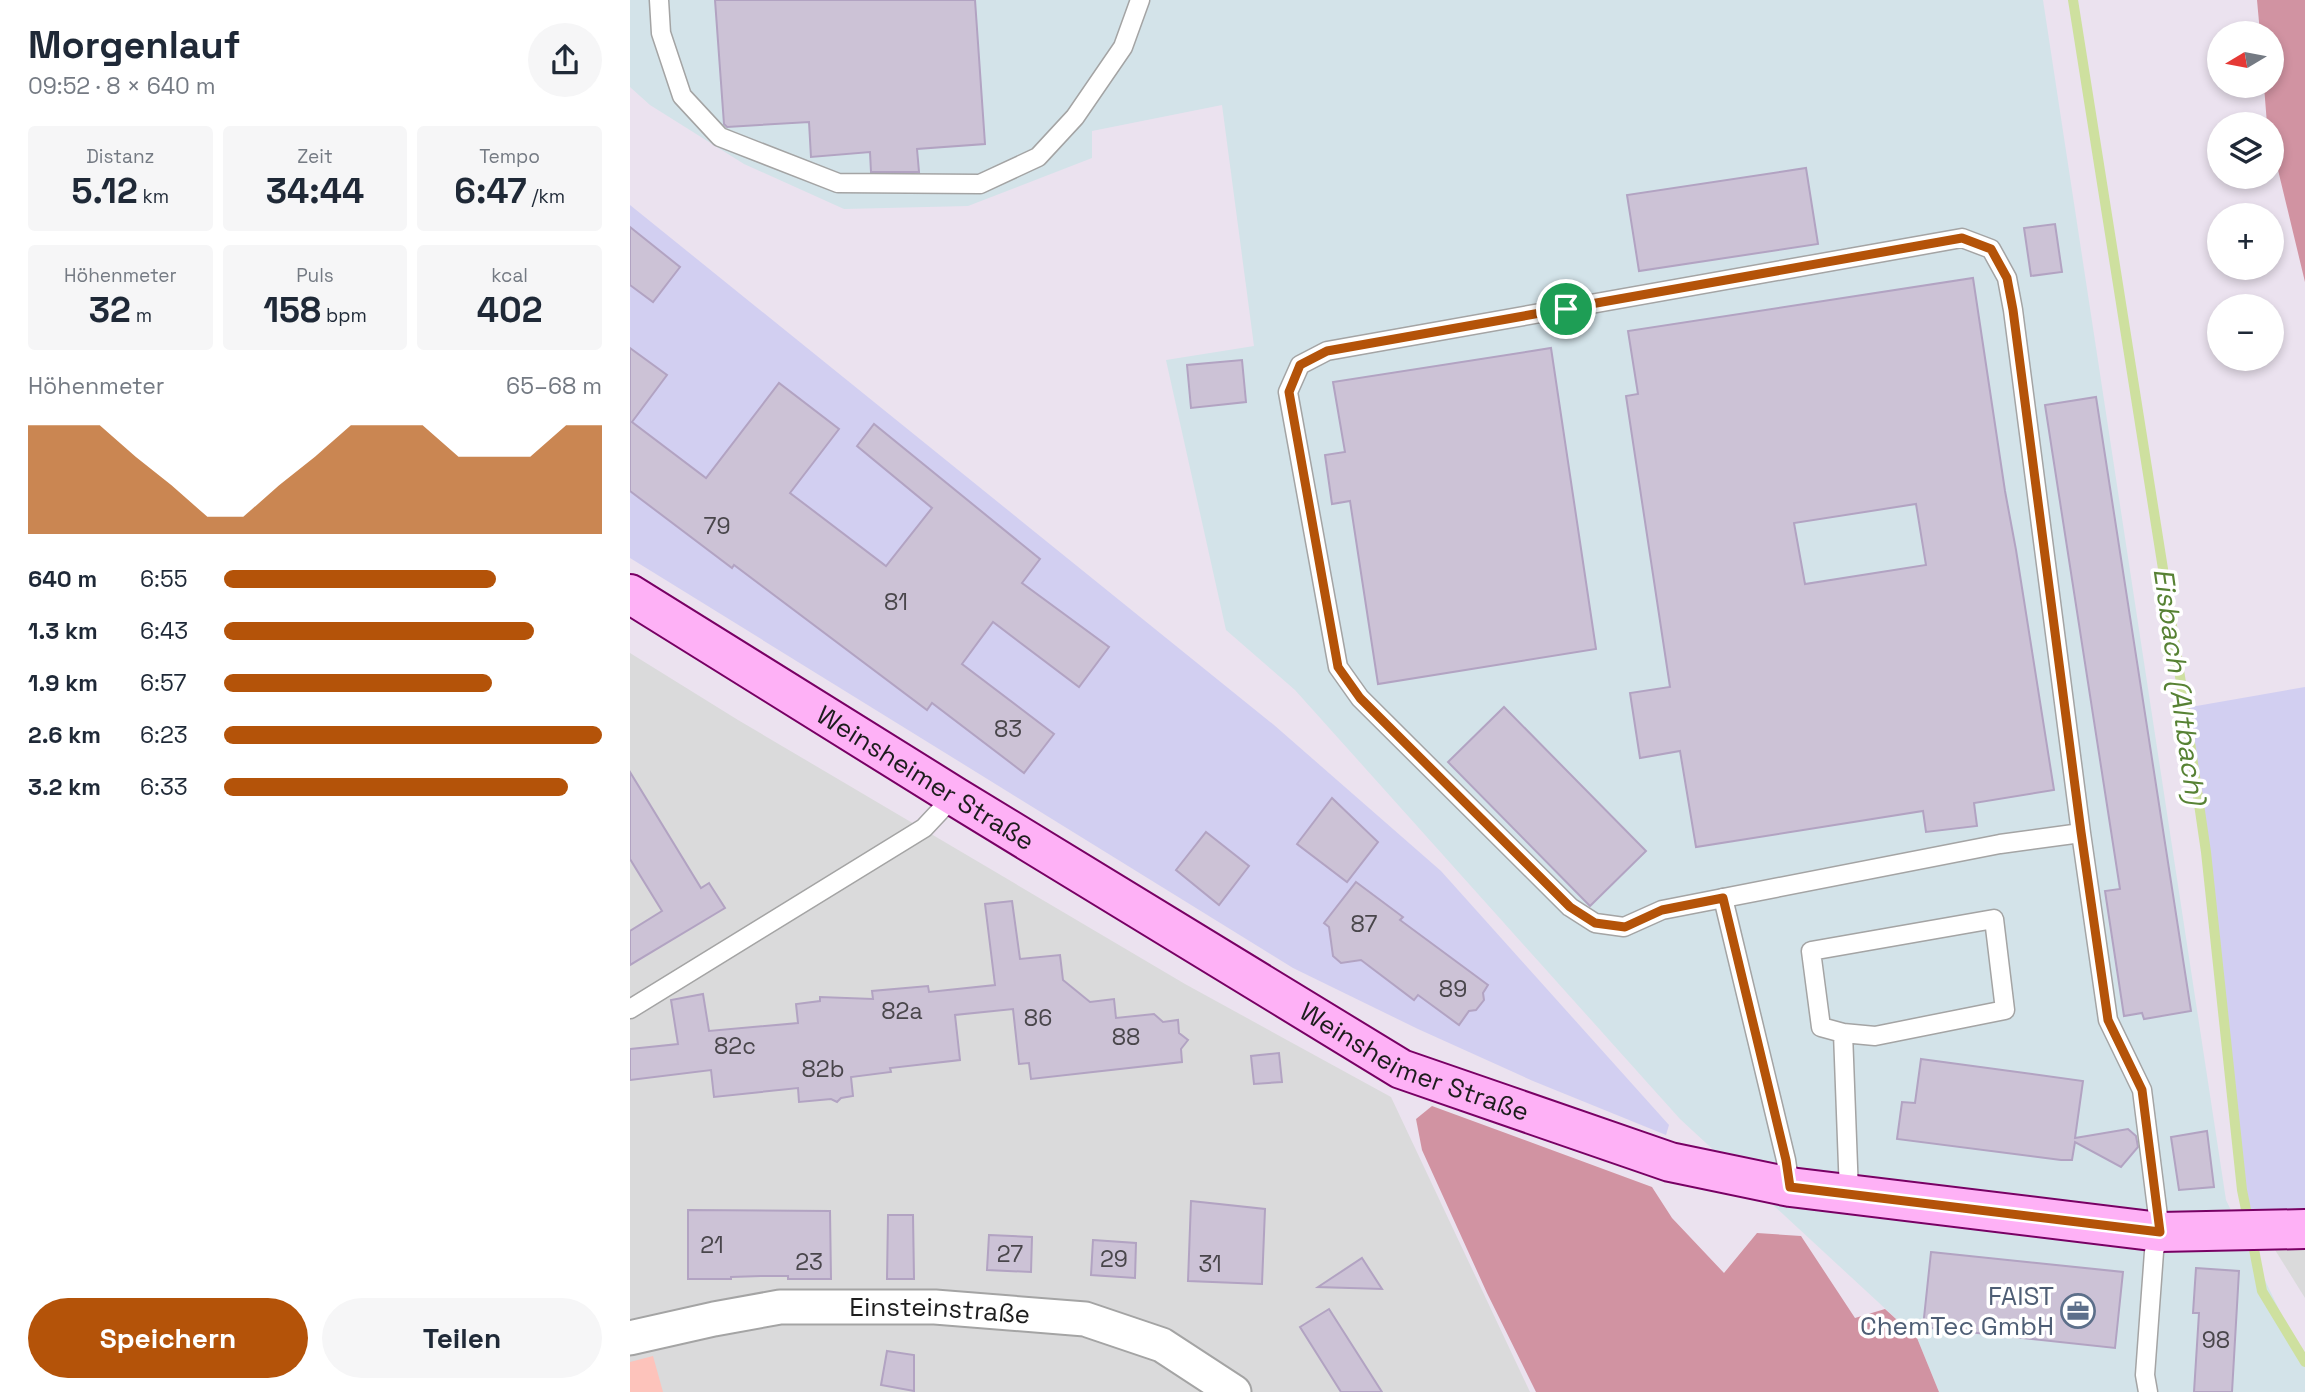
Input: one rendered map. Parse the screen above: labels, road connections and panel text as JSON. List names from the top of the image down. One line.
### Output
{"streets":{"main road":["Weinsheimer Straße"],"street":["Einsteinstraße"]},"water":["Eisbach (Altbach)"],"places":{"office":["FAIST ChemTec GmbH"]},"house_numbers":["79","81","83","87","89","82a","86","88","82c","82b","21","27","29","23","31","98"],"north":"left","page":{"heading":["Morgenlauf","09:52 · 8 × 640 m"],"map_buttons":["+","−"],"stats":[["Distanz","5.12 km"],["Zeit","34:44"],["Tempo","6:47 /km"],["Höhenmeter","32 m"],["Puls","158 bpm"],["kcal","402"]],"chart":["Höhenmeter","65–68 m"],"list":[{"name":"640 m","note":"6:55"},{"name":"1.3 km","note":"6:43"},{"name":"1.9 km","note":"6:57"},{"name":"2.6 km","note":"6:23"},{"name":"3.2 km","note":"6:33"}],"buttons":["Speichern","Teilen"]}}
